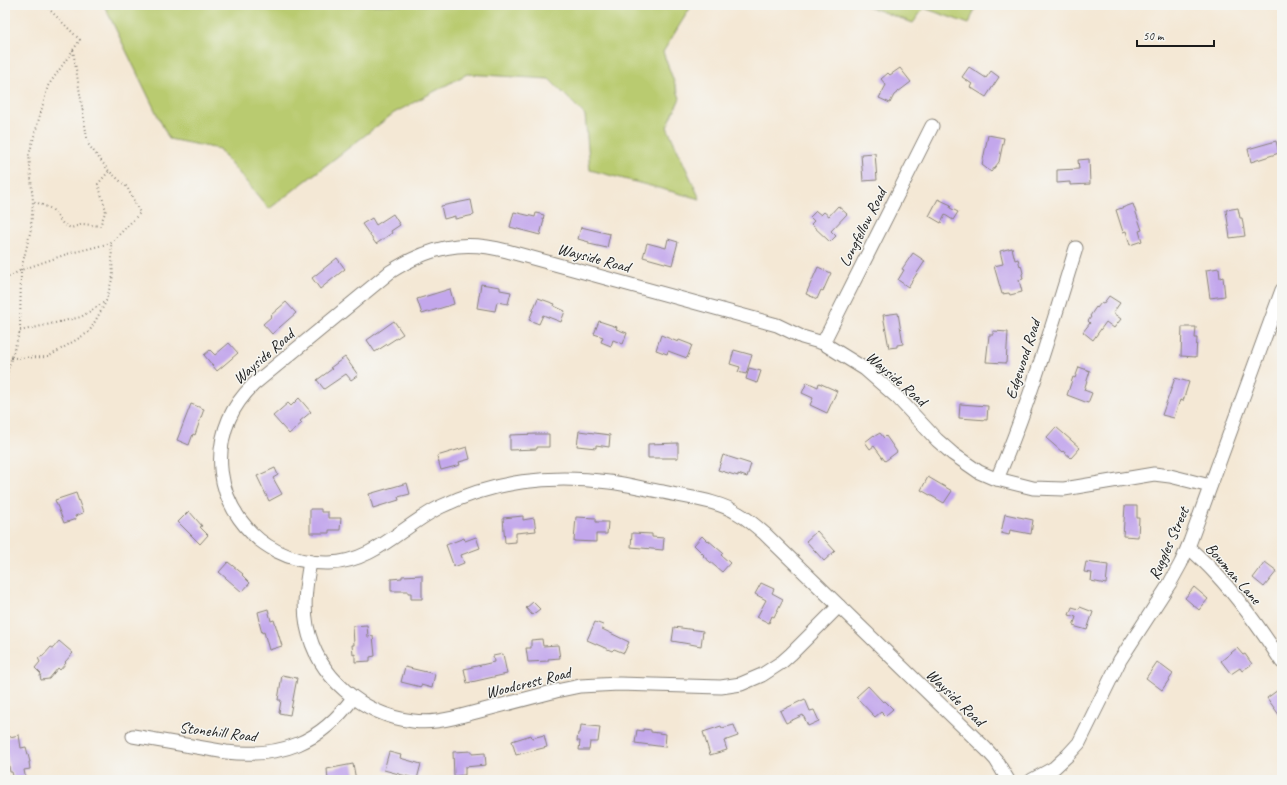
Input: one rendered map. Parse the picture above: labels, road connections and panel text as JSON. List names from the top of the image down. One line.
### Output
{"streets":{"street":["Longfellow Road","Wayside Road","Edgewood Road","Ruggles Street","Bowman Lane","Woodcrest Road","Stonehill Road"]},"crossings":[["Longfellow Road","Wayside Road"],["Wayside Road","Edgewood Road"],["Wayside Road","Ruggles Street"],["Wayside Road","Woodcrest Road"],["Ruggles Street","Bowman Lane"],["Woodcrest Road","Stonehill Road"]],"scale_bar":"50 m"}
